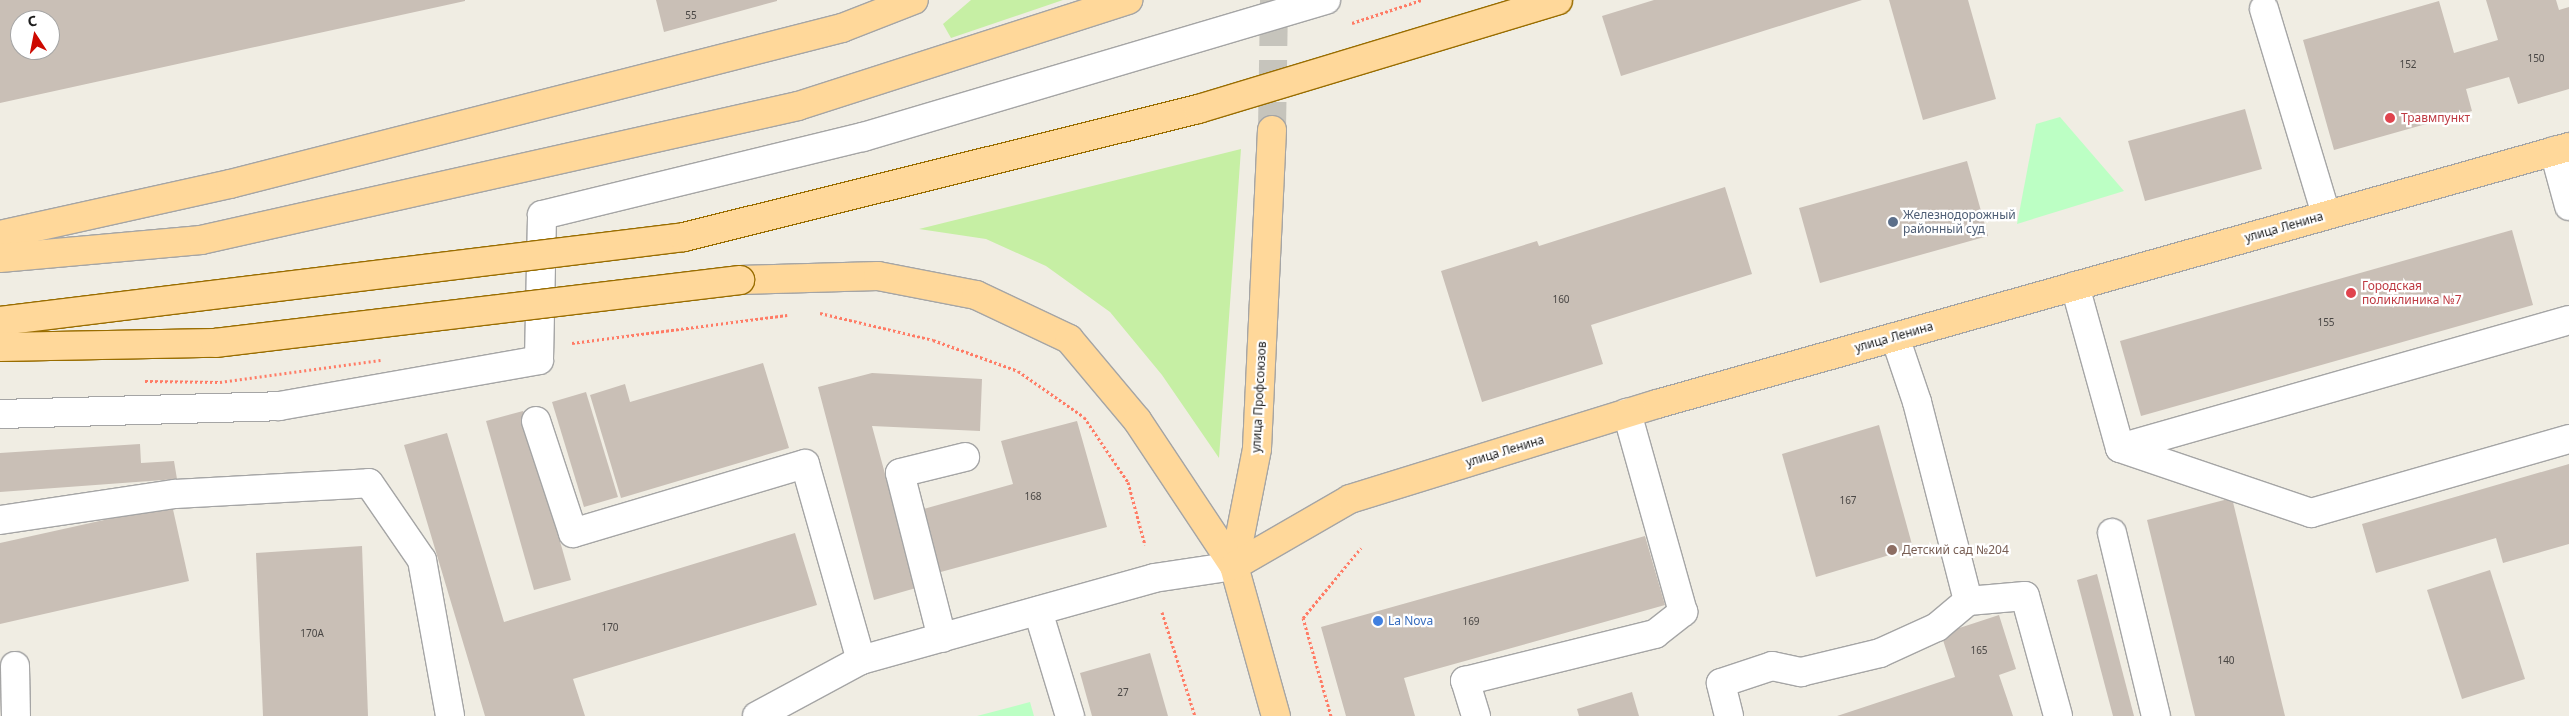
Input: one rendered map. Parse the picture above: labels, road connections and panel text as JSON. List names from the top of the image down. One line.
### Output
{"streets":{"main road":["улица Ленина","улица Профсоюзов"]},"crossings":[["улица Ленина","улица Профсоюзов"]],"places":["Травмпункт","Железнодорожный районный суд","Городская поликлиника №7","Детский сад №204","La Nova"],"house_numbers":["55","150","152","160","155","168","167","169","170","170А","165","140","27"],"north":"top"}
